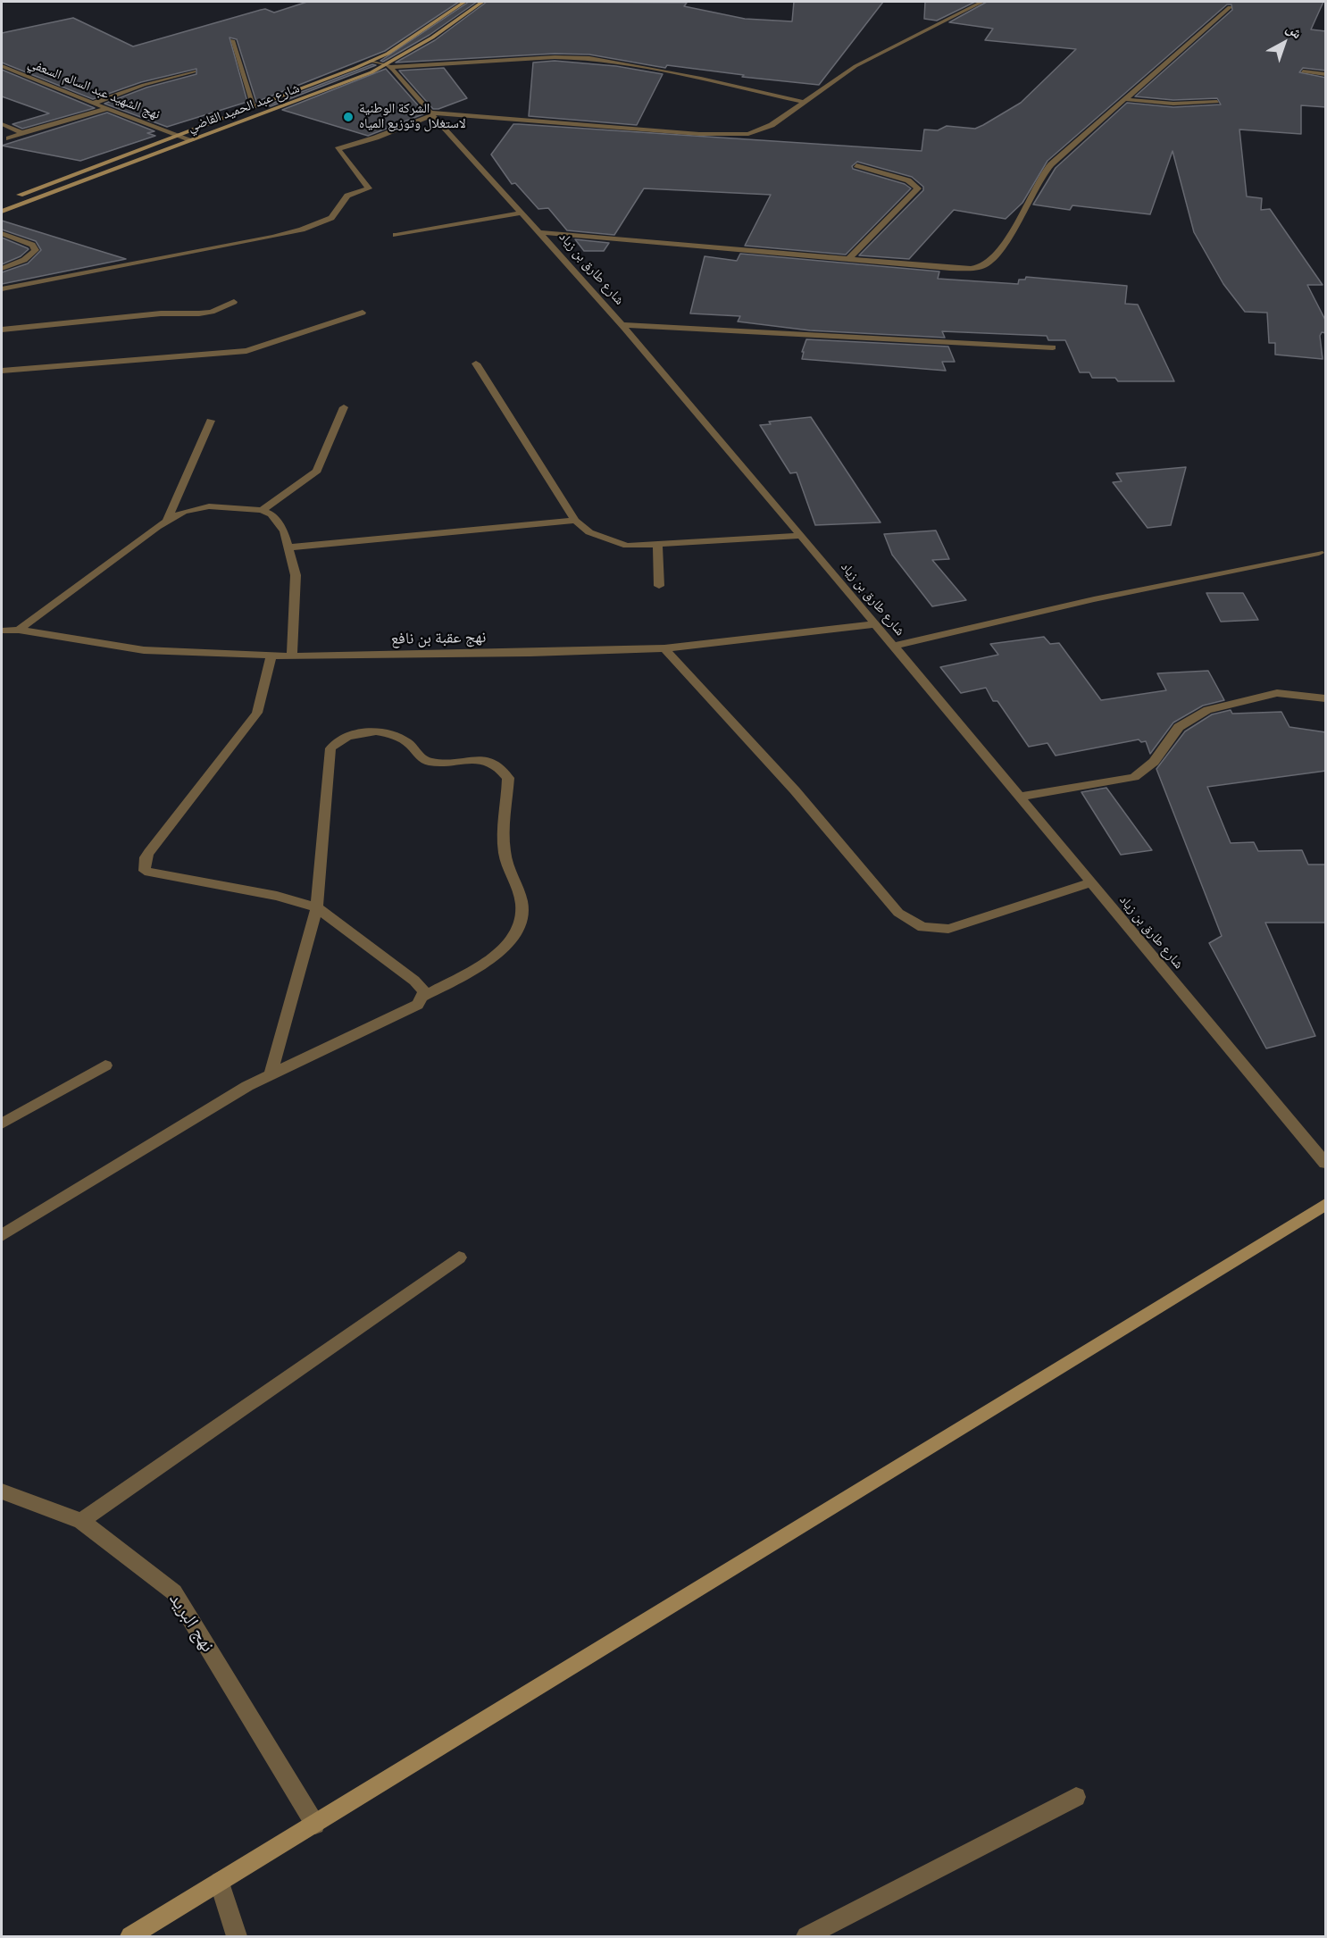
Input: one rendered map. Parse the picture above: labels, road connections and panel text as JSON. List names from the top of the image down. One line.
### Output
{"streets":{"main road":["شارع عبد الحميد القاضي"],"street":["نهج الشهيد عبد السالم السعفي","شارع طارق بن زياد","نهج عقبة بن نافع","نهج البريد"]},"crossings":[["نهج الشهيد عبد السالم السعفي","شارع عبد الحميد القاضي"],["شارع عبد الحميد القاضي","شارع طارق بن زياد"],["شارع طارق بن زياد","نهج عقبة بن نافع"]],"places":["الشركة الوطنية لاستغلال وتوزيع المياه"],"north":"top right"}
